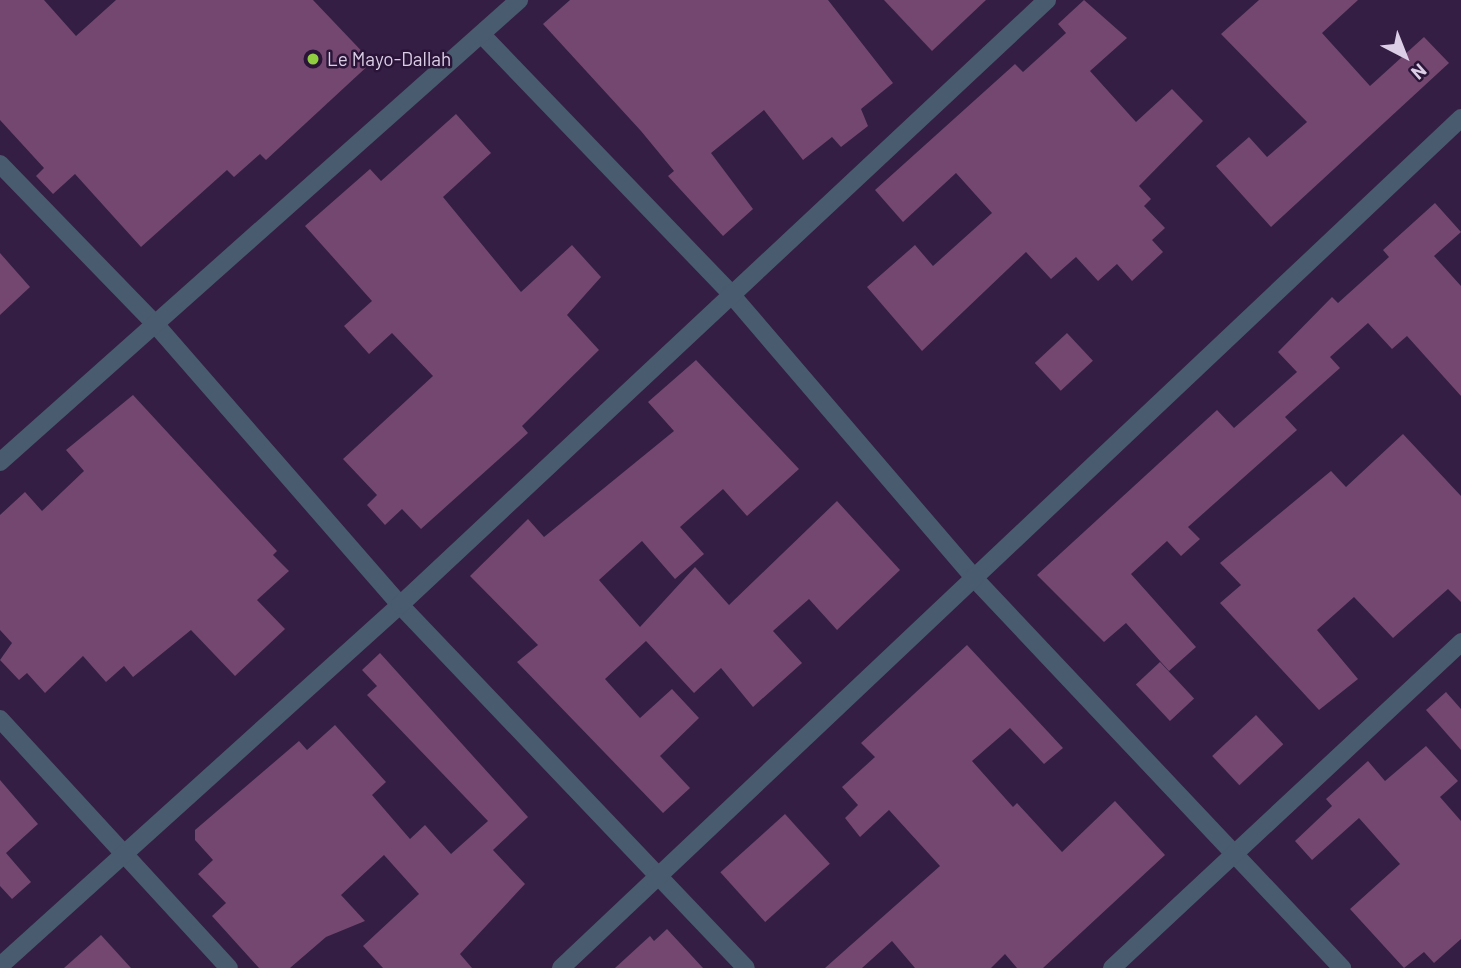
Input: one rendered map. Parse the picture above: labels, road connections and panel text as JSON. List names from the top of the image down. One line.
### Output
{"places":["Le Mayo-Dallah"],"north":"bottom right"}
